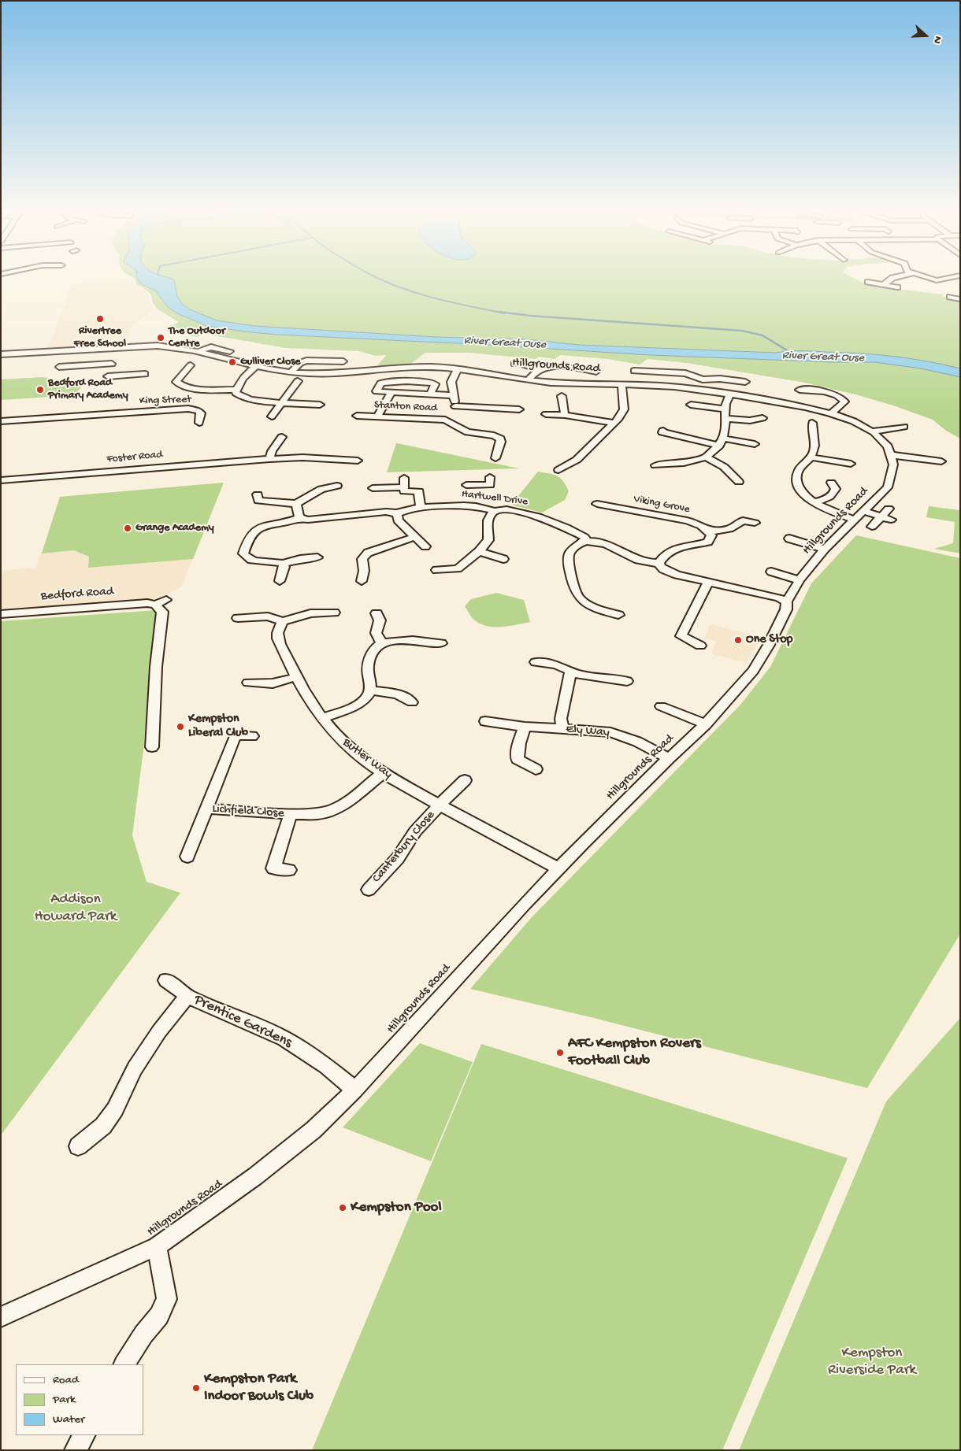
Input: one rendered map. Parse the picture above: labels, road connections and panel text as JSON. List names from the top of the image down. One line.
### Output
{"streets":{"street":["Hillgrounds Road","King Street","Stanton Road","Foster Road","Hartwell Drive","Viking Grove","Bedford Road","Ely Way","Butler Way","Lichfield Close","Canterbury Close","Prentice Gardens"]},"crossings":[["Hillgrounds Road","Hartwell Drive"],["Hillgrounds Road","Ely Way"],["Hillgrounds Road","Butler Way"],["Hillgrounds Road","Prentice Gardens"],["Butler Way","Lichfield Close"],["Butler Way","Canterbury Close"]],"water":["River Great Ouse"],"parks":["Addison Howard Park","Kempston Riverside Park"],"places":["Rivertree Free School","The Outdoor Centre","Gulliver Close","Bedford Road Primary Academy","Grange Academy","One Stop","Kempston Liberal Club","AFC Kempston Rovers Football Club","Kempston Pool","Kempston Park Indoor Bowls Club"],"legend":["Road","Park","Water"],"north":"right"}
